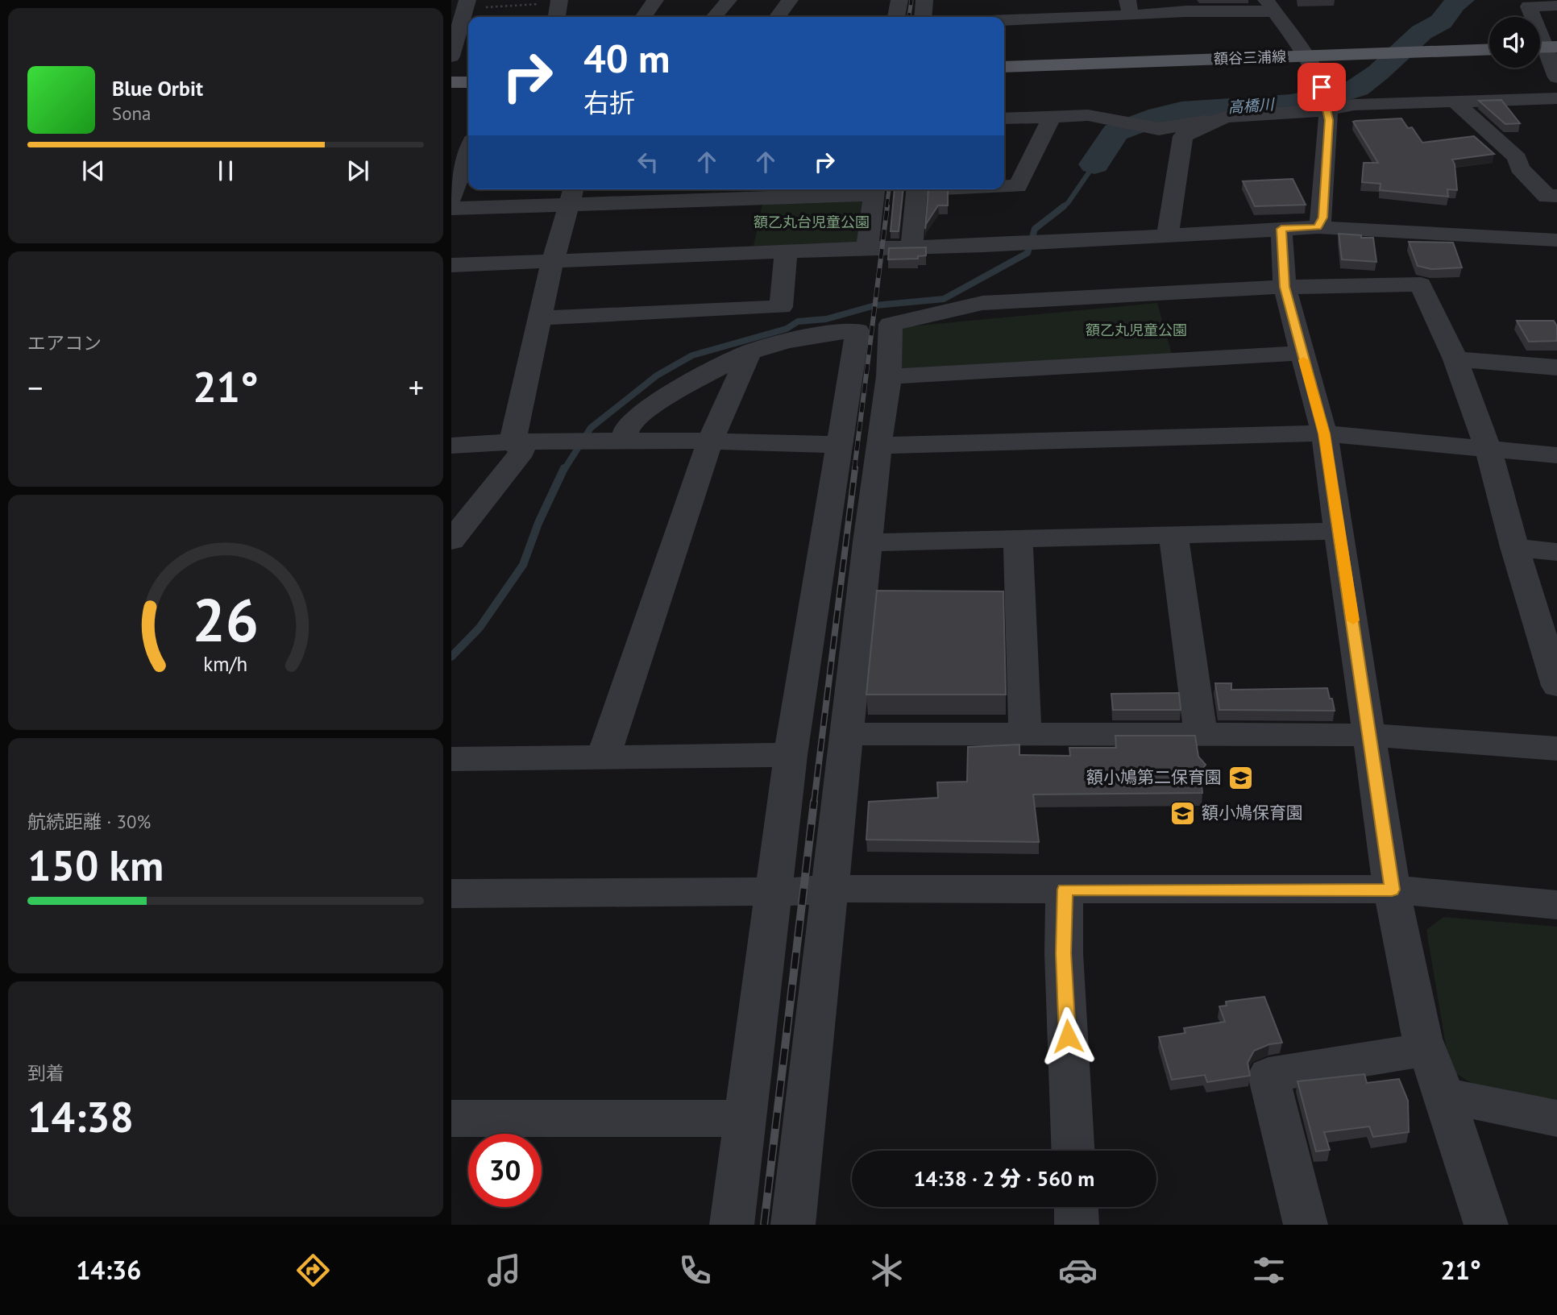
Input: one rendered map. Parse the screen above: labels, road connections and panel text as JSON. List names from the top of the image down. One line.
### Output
{"streets":{"main road":["額谷三浦線"]},"water":["高橋川"],"parks":["額乙丸台児童公園","額乙丸児童公園"],"places":{"school or university":["額小鳩第二保育園","額小鳩保育園"]},"page":{"turn":["40 m","右折"],"song":["Blue Orbit","Sona"],"tile":["エアコン",["航続距離 · 30%","150 km"],["到着","14:38"]],"heat":["−","21°","+"],"limit":"30","trip":"14:38 · 2 分 · 560 m","tabs":["14:36","21°"],"gauge":["26","km/h"]}}
